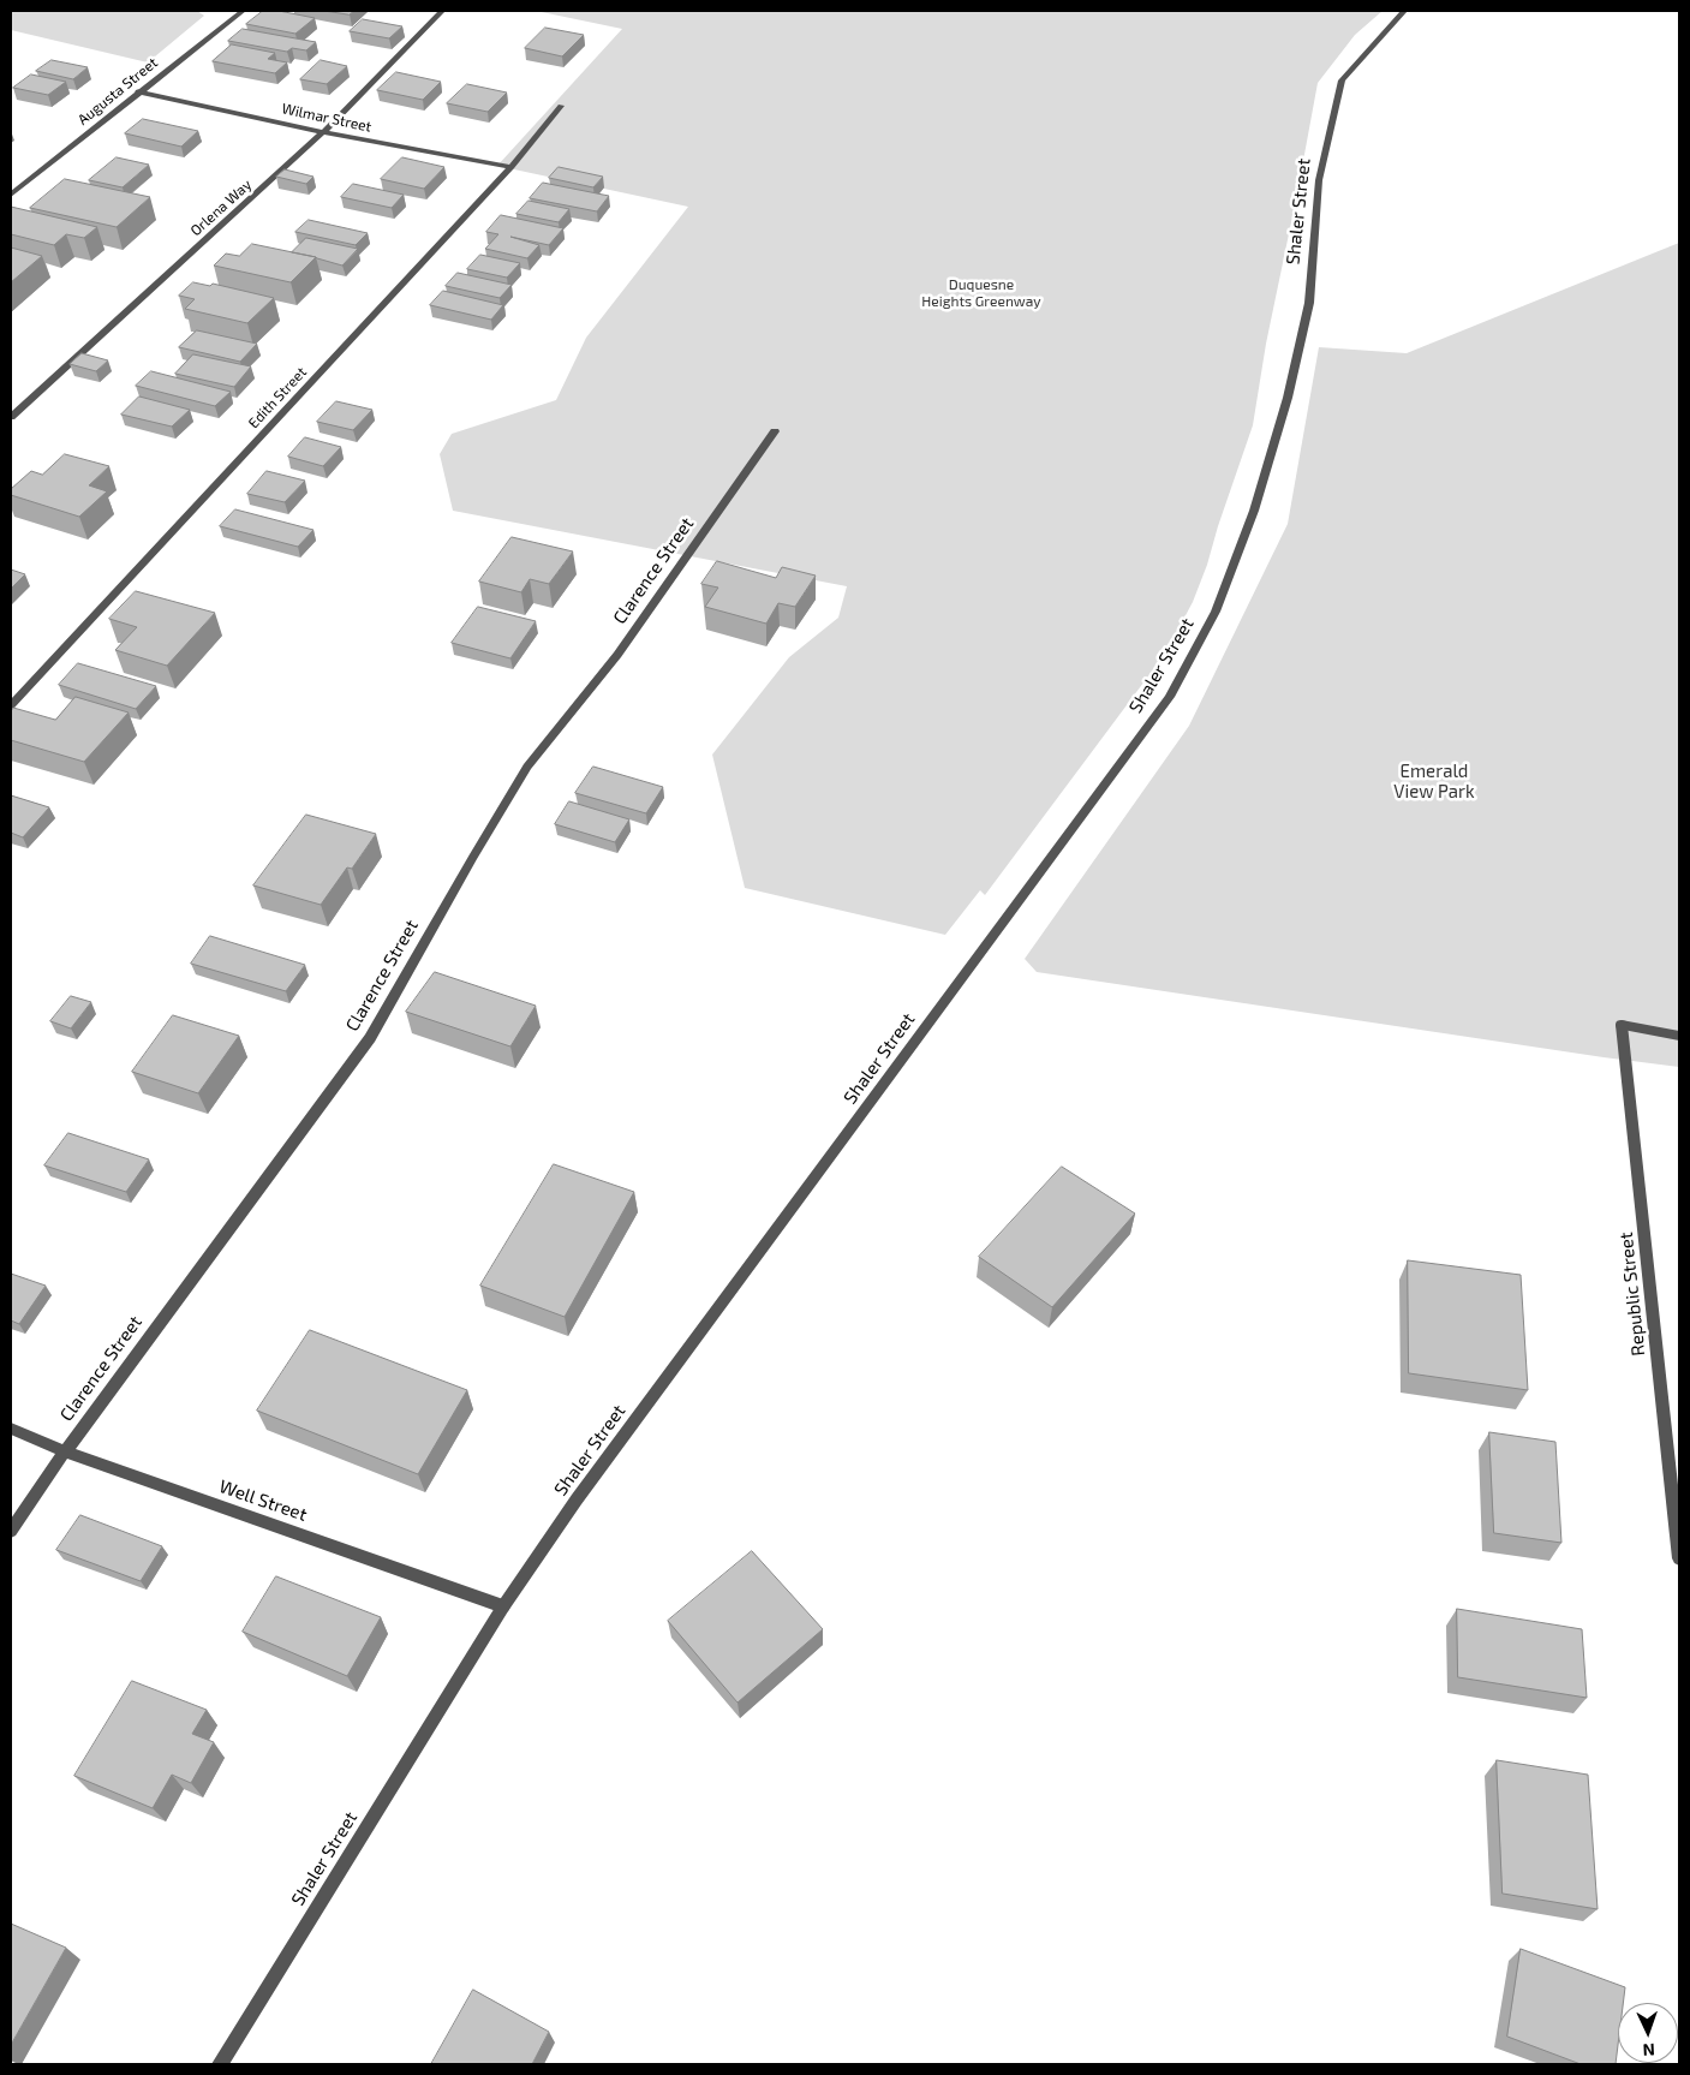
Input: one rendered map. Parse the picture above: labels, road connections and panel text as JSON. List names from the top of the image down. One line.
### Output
{"streets":{"street":["Augusta Street","Wilmar Street","Orlena Way","Shaler Street","Edith Street","Clarence Street","Republic Street","Well Street"]},"crossings":[["Augusta Street","Wilmar Street"],["Wilmar Street","Orlena Way"],["Wilmar Street","Edith Street"],["Shaler Street","Well Street"],["Clarence Street","Well Street"]],"parks":["Duquesne Heights Greenway","Emerald View Park"],"north":"bottom"}
